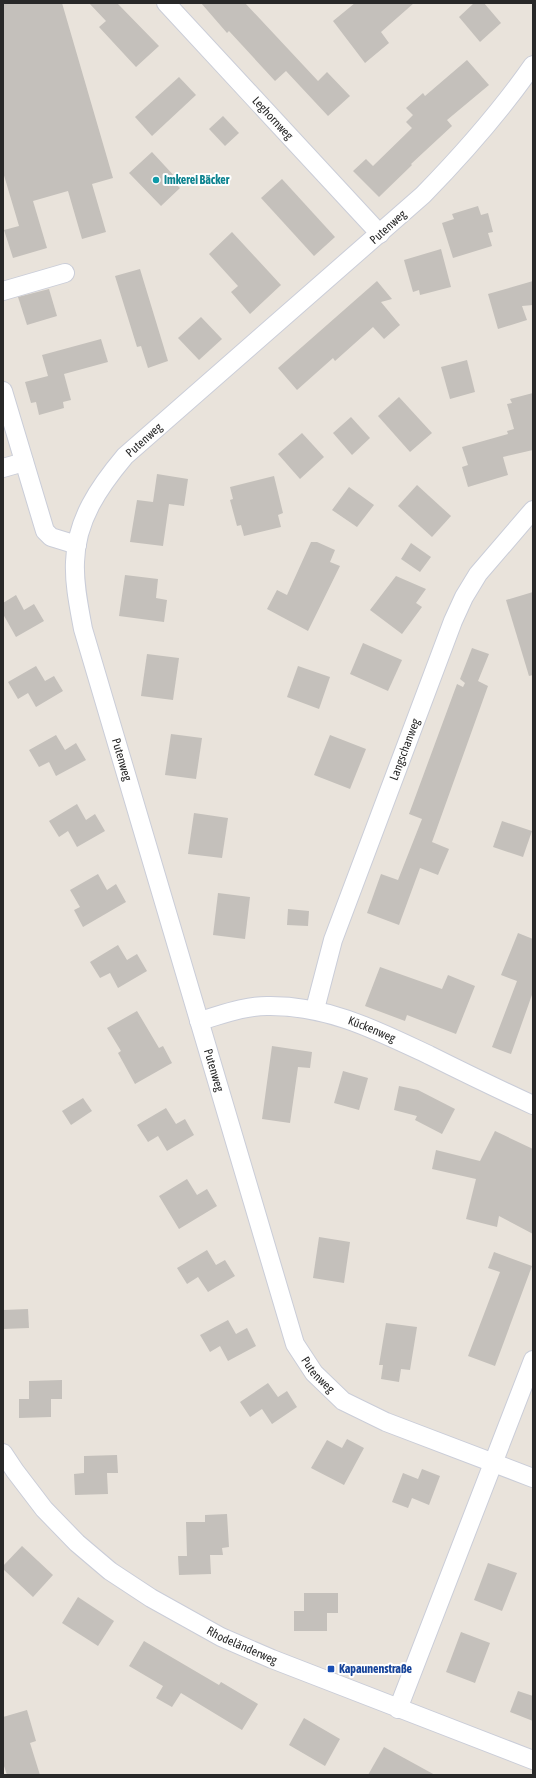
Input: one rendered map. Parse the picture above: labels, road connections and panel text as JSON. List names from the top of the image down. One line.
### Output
{"streets":{"street":["Leghornweg","Putenweg","Langschanweg","Kückenweg","Rhodeländerweg"]},"crossings":[["Leghornweg","Putenweg"],["Putenweg","Kückenweg"],["Langschanweg","Kückenweg"]],"places":{"other":["Imkerei Bäcker"],"transit":["Kapaunenstraße"]}}
